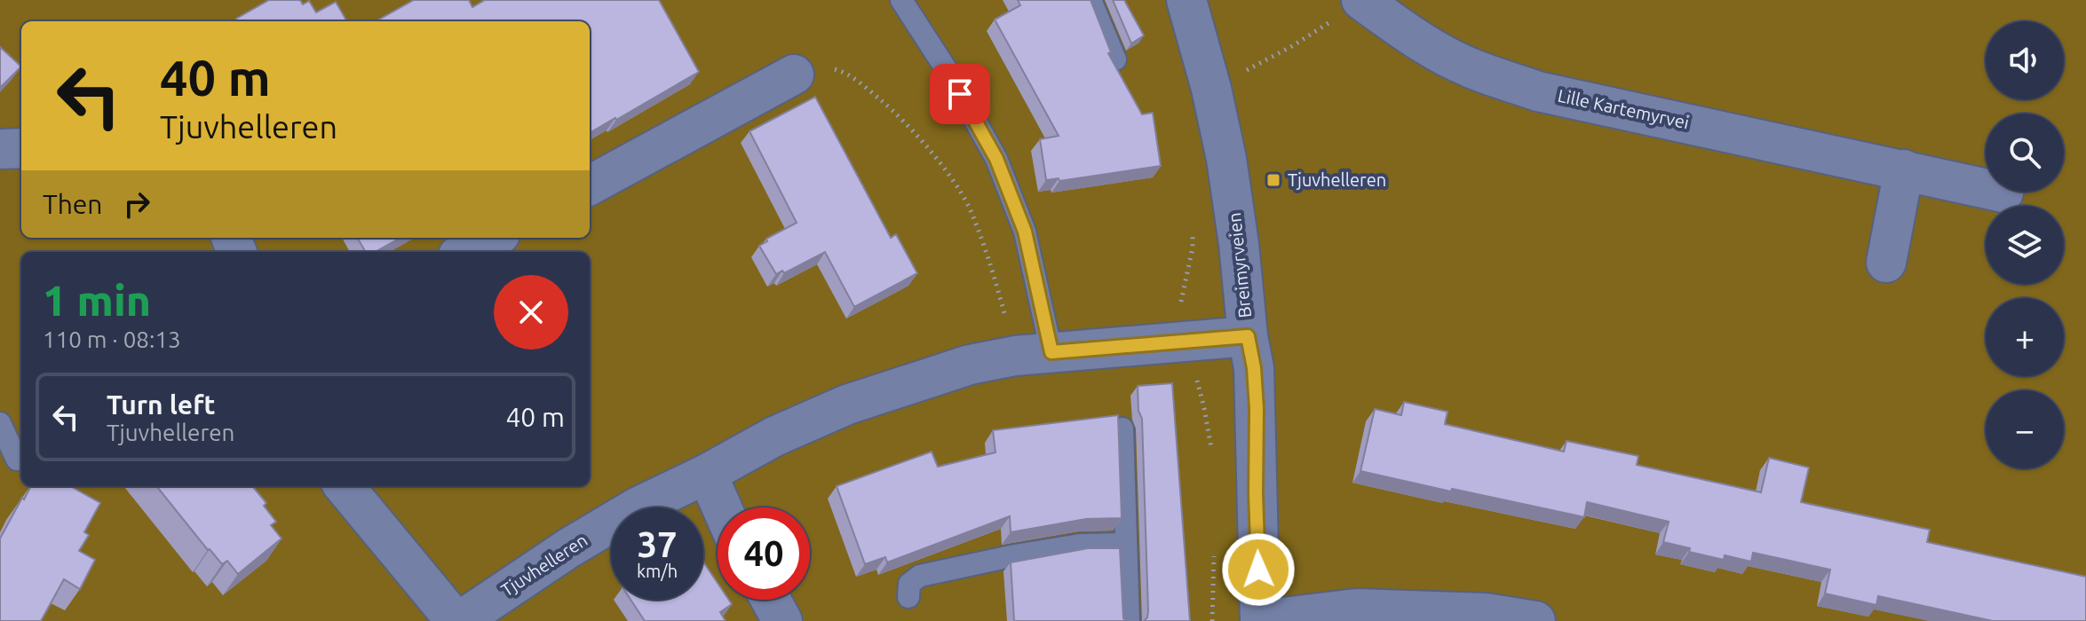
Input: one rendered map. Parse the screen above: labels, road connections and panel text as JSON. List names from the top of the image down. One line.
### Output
{"streets":{"street":["Lille Kartemyrvei","Breimyrveien","Tjuvhelleren"]},"crossings":[["Breimyrveien","Tjuvhelleren"]],"places":{"transit":["Tjuvhelleren"]},"page":{"map_buttons":["+","−"],"turn":["40 m","Tjuvhelleren"],"then":"Then","heading":["1 min","110 m · 08:13"],"list":[{"name":"Turn left","note":"Tjuvhelleren","value":"40 m"}],"speed":"37 km/h","limit":"40"}}
